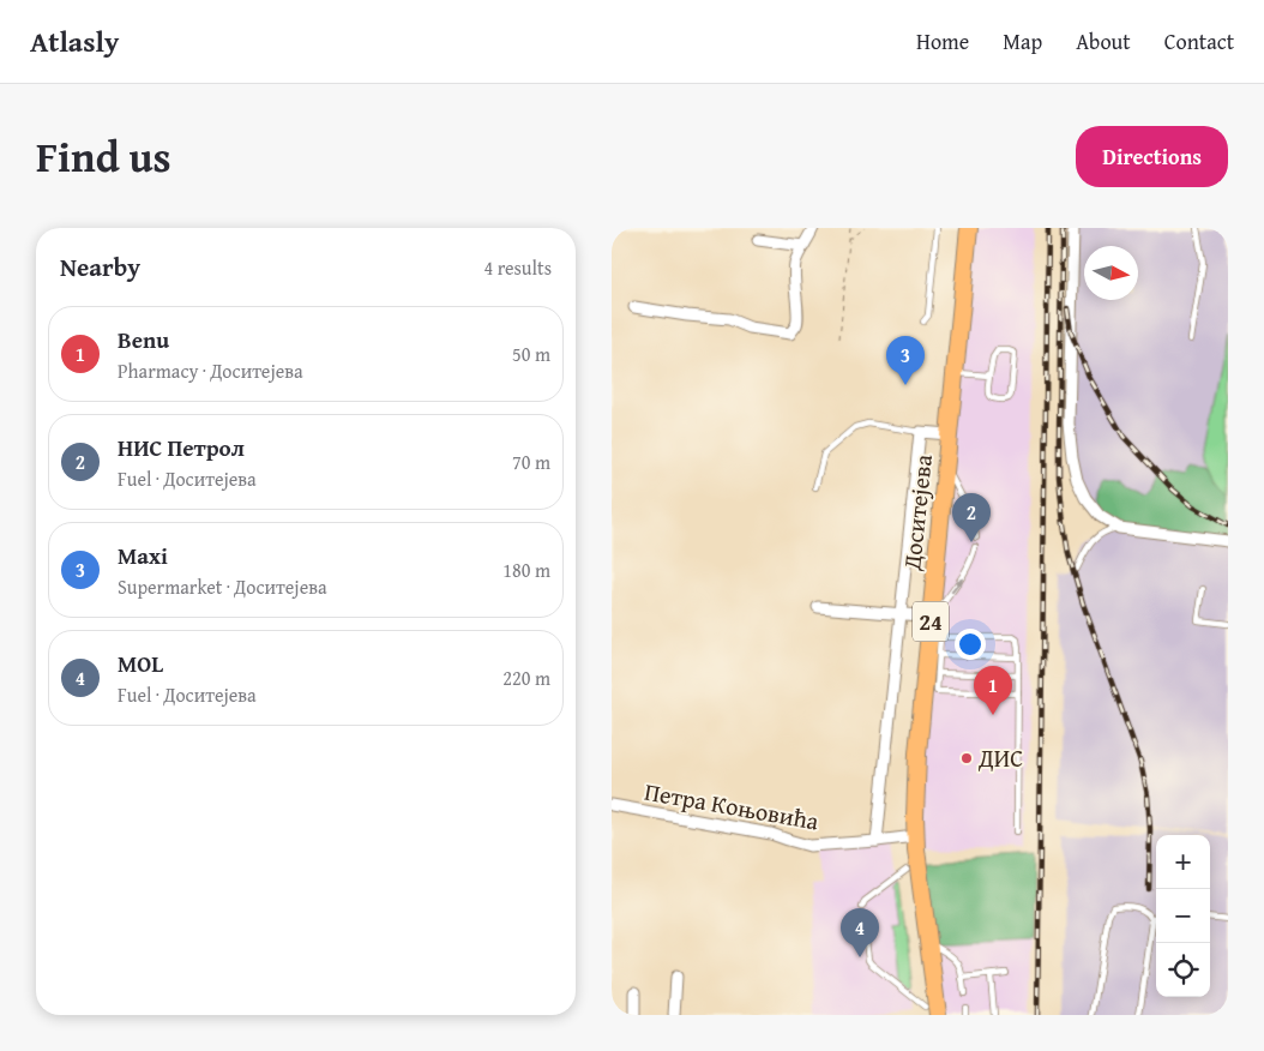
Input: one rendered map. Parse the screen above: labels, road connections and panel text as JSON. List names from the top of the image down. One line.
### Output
{"streets":{"main road":["Доситејева","24"],"street":["Петра Коњовића"]},"crossings":[["Доситејева","Петра Коњовића"]],"places":["ДИС"],"north":"right","page":{"header":"Atlasly","nav":["Home","Map","About","Contact"],"title":"Find us","buttons":"Directions","heading":["Nearby","4 results"],"list":[{"mark":"1","name":"Benu","note":"Pharmacy · Доситејева","value":"50 m"},{"mark":"2","name":"НИС Петрол","note":"Fuel · Доситејева","value":"70 m"},{"mark":"3","name":"Maxi","note":"Supermarket · Доситејева","value":"180 m"},{"mark":"4","name":"MOL","note":"Fuel · Доситејева","value":"220 m"}],"pins":["3","2","1","4"],"map_buttons":["+","−"]}}
